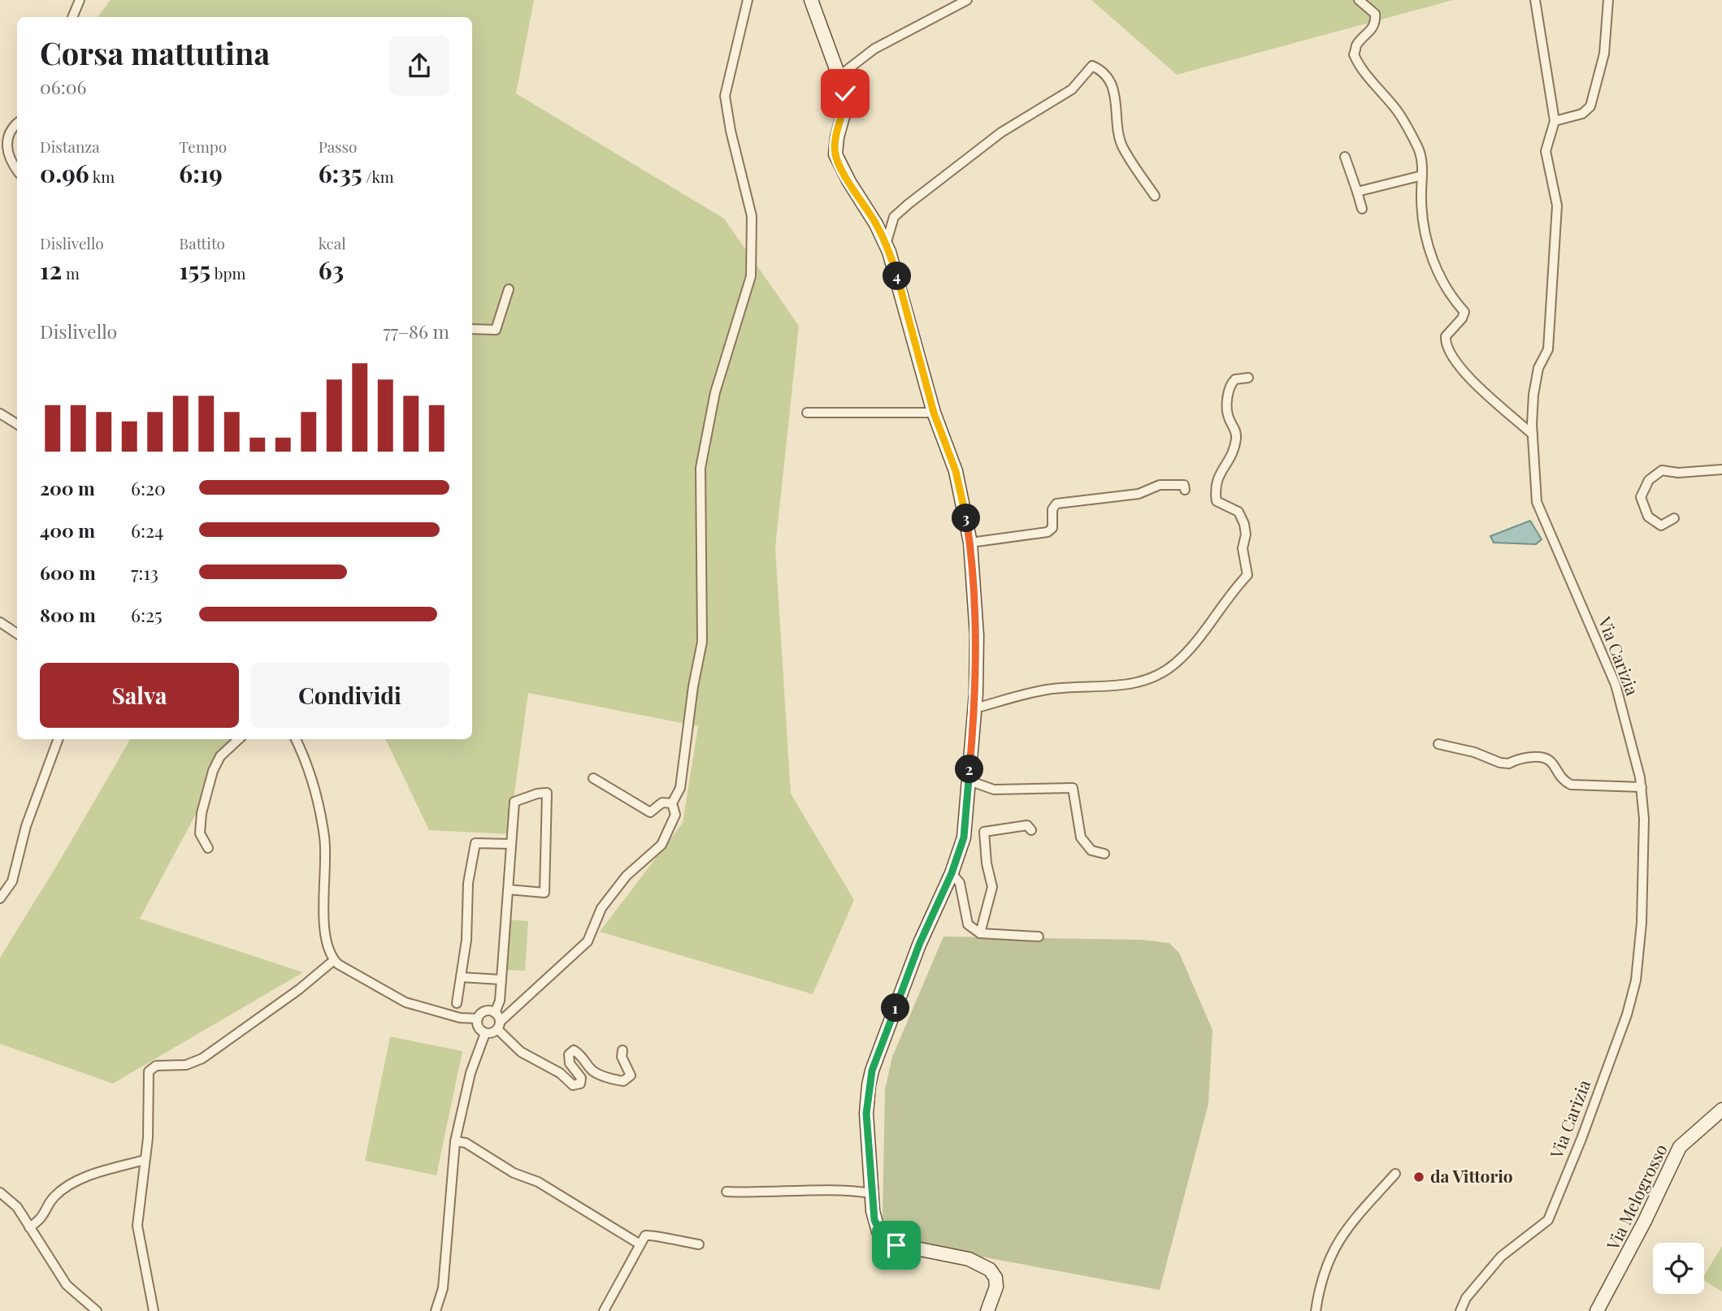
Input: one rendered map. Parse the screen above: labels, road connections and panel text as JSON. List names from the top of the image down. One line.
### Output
{"streets":{"main road":["Via Melogrosso"],"street":["Via Carizia"]},"places":["da Vittorio"],"page":{"heading":["Corsa mattutina","06:06"],"stats":[["Distanza","0.96 km"],["Tempo","6:19"],["Passo","6:35 /km"],["Dislivello","12 m"],["Battito","155 bpm"],["kcal","63"]],"pins":["4","3","2","1"],"chart":["Dislivello","77–86 m"],"list":[{"name":"200 m","note":"6:20"},{"name":"400 m","note":"6:24"},{"name":"600 m","note":"7:13"},{"name":"800 m","note":"6:25"}],"buttons":["Salva","Condividi"]}}
